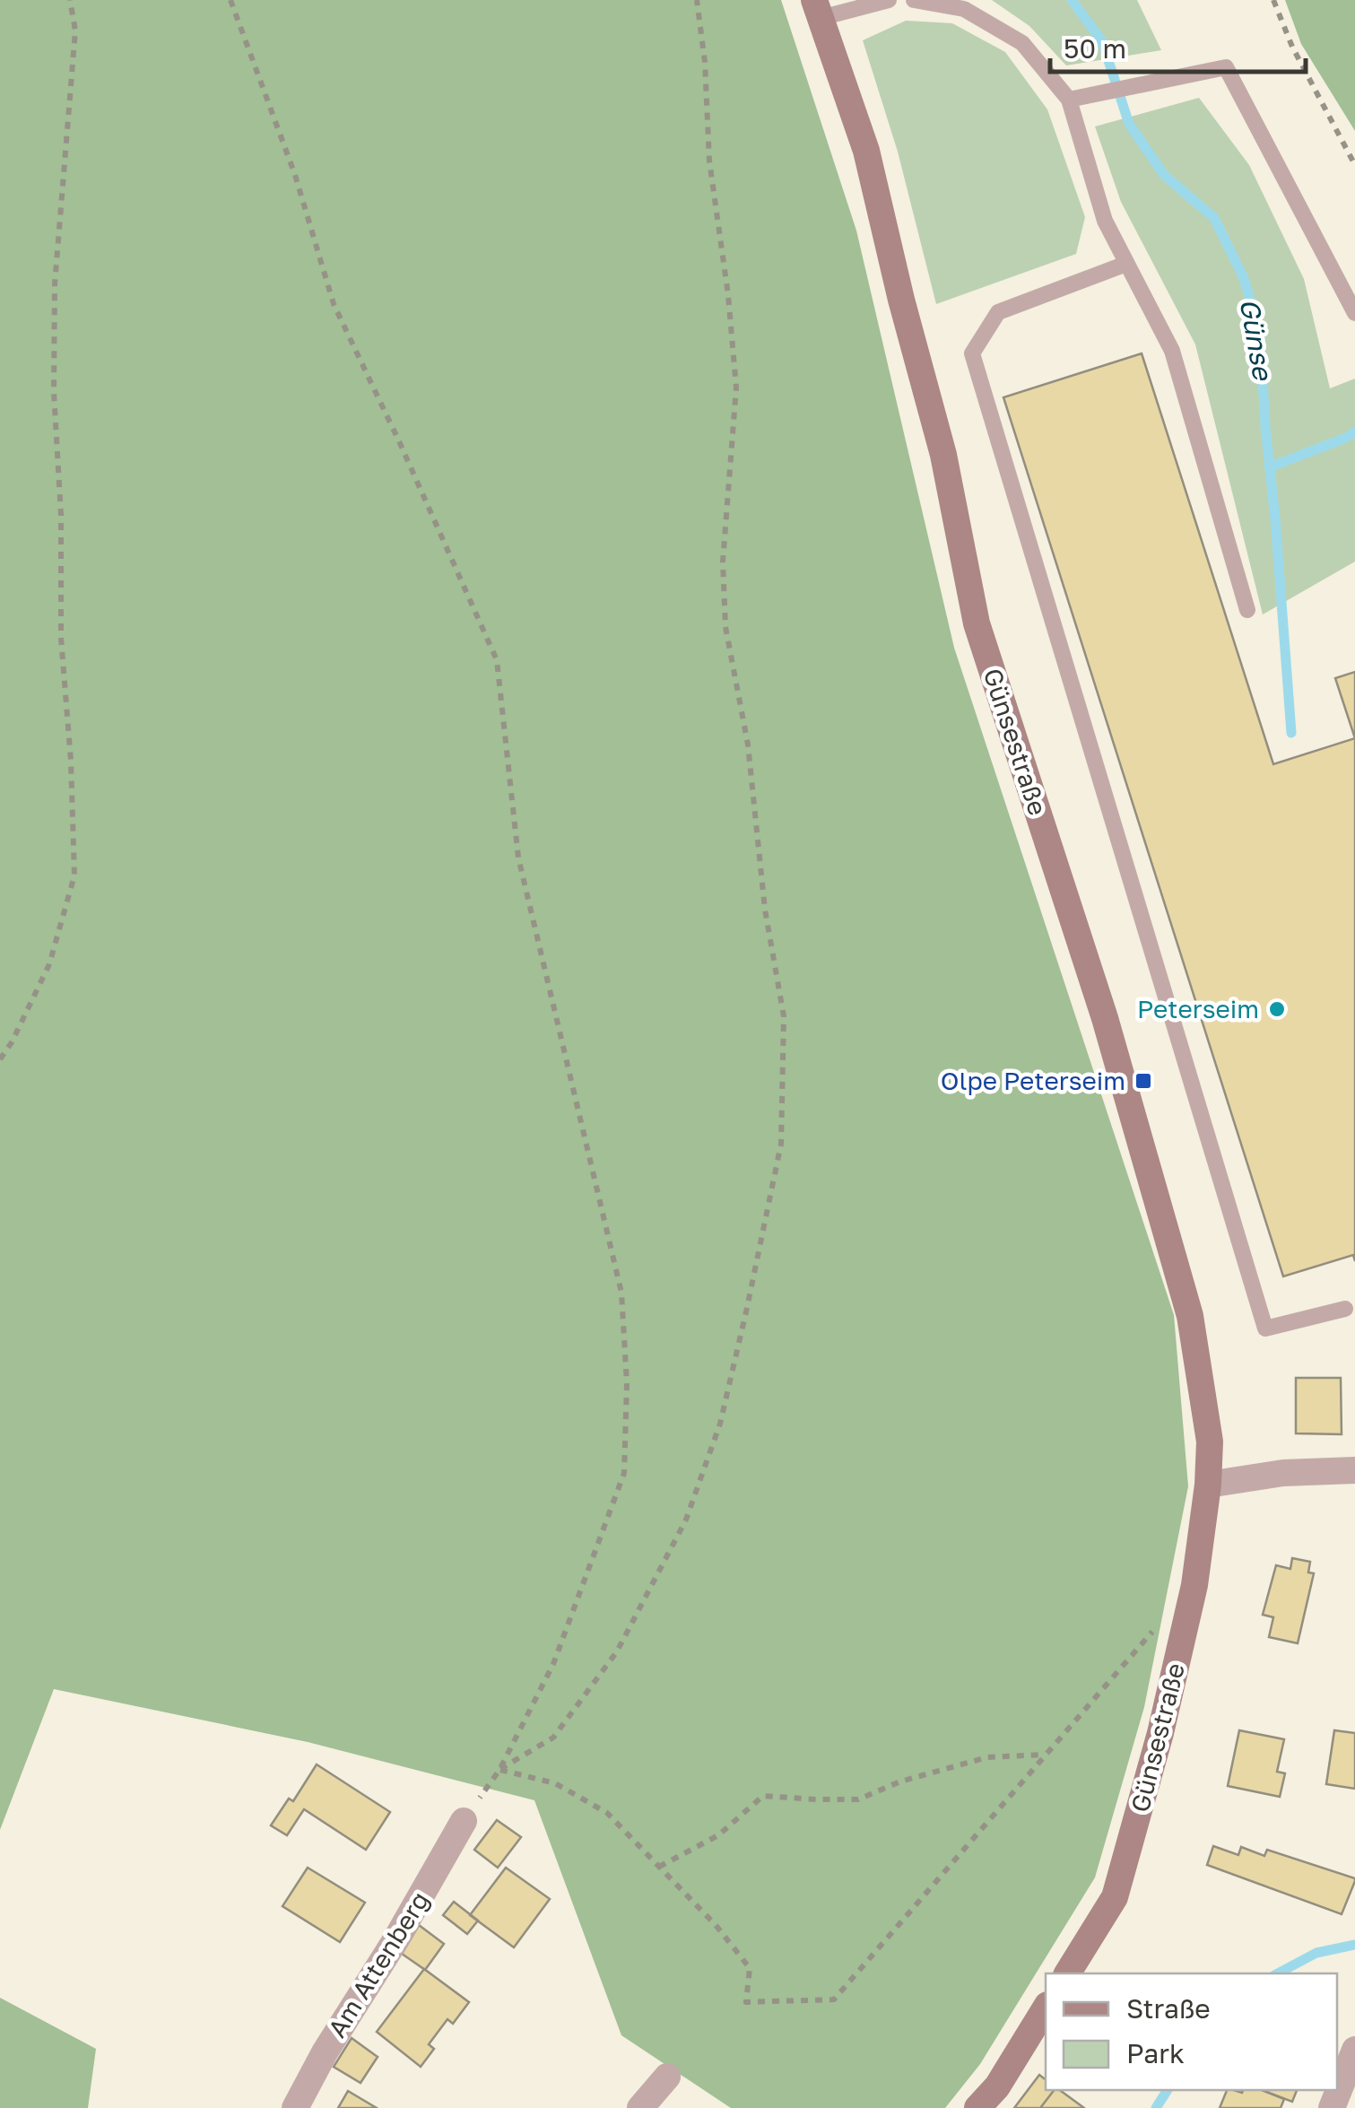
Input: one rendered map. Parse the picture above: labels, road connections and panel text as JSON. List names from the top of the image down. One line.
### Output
{"streets":{"street":["Günsestraße","Am Attenberg"]},"water":["Günse"],"places":{"other":["Peterseim"],"transit":["Olpe Peterseim"]},"legend":["Straße","Park"],"scale_bar":"50 m"}
